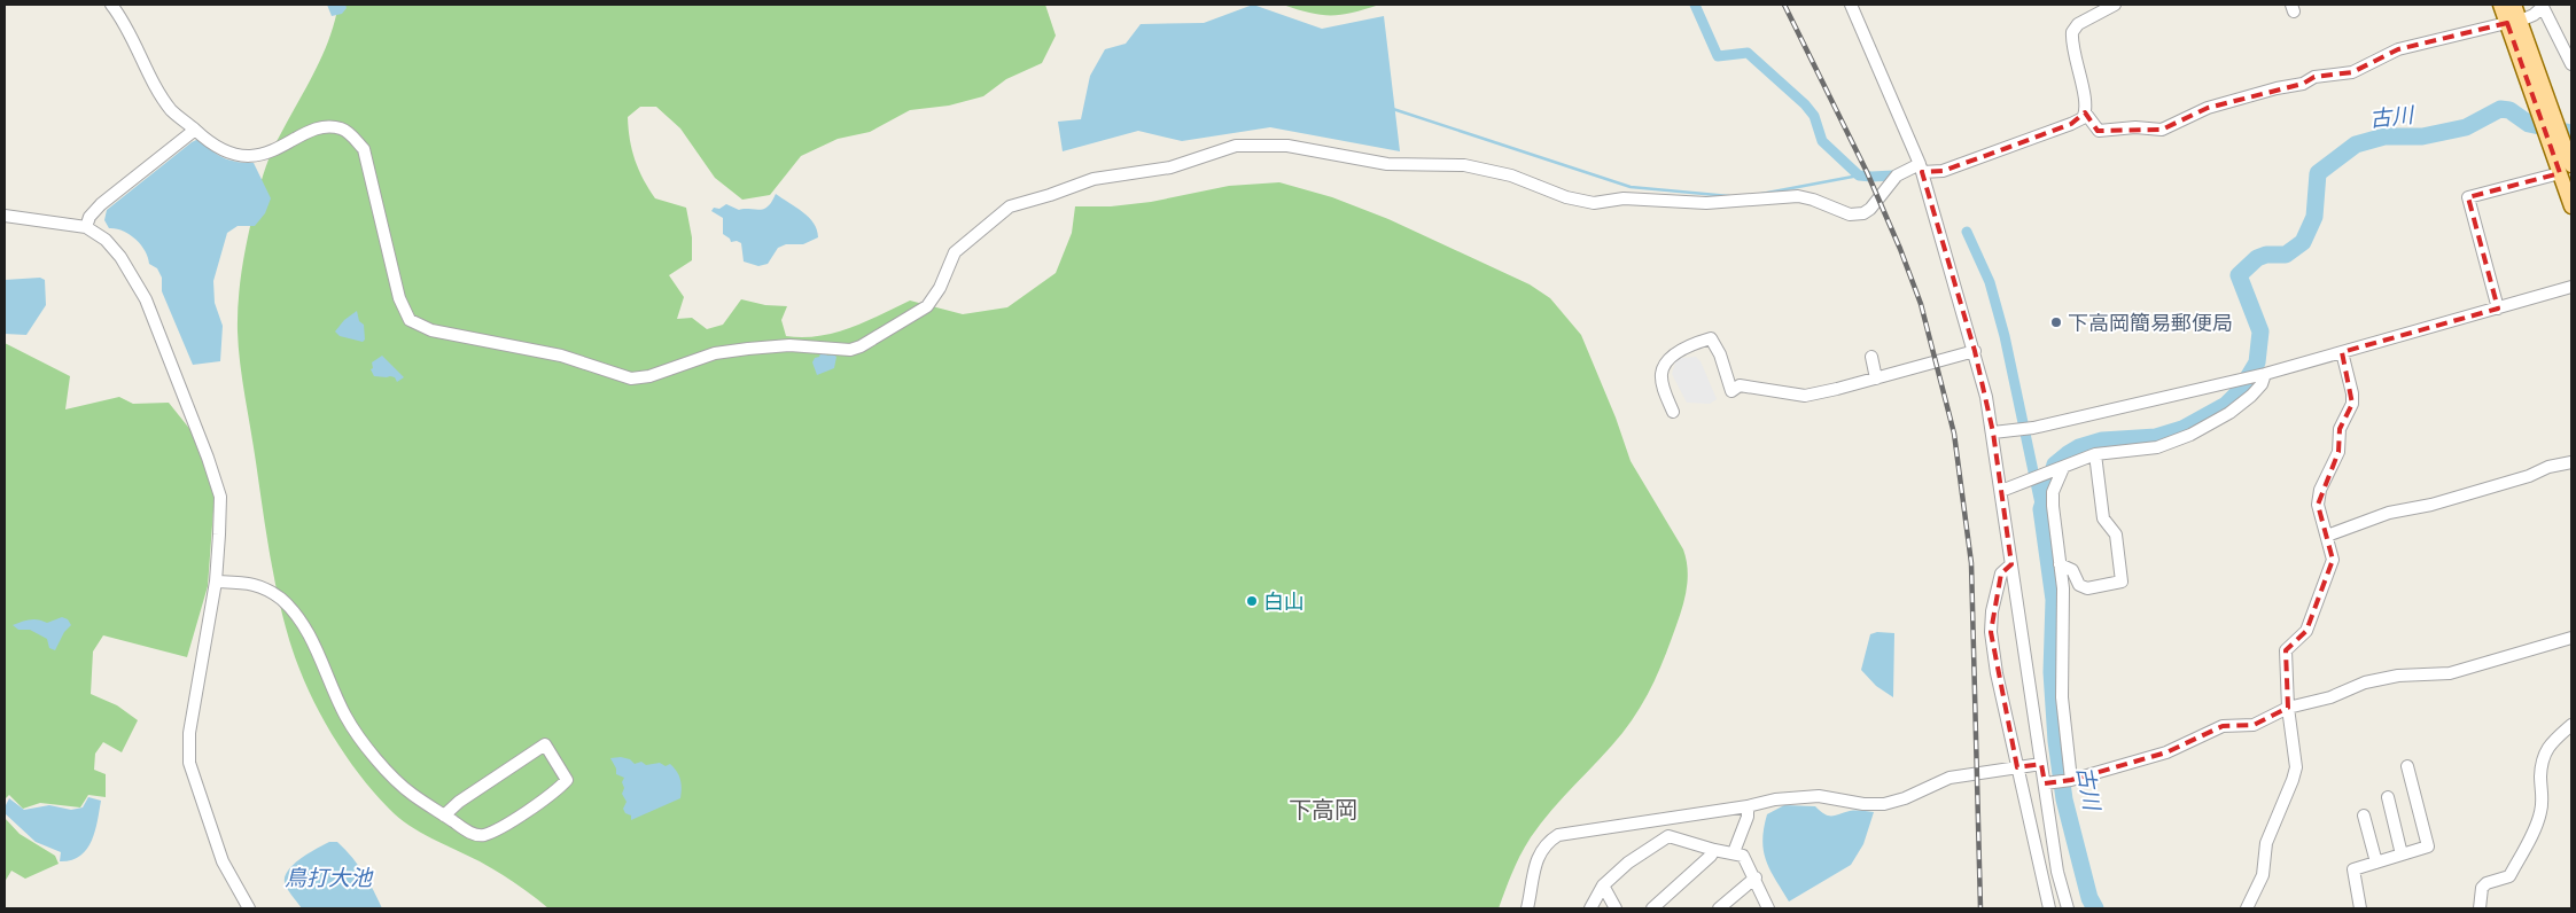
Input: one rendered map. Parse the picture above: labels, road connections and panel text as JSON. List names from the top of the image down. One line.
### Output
{"districts":["下高岡"],"water":["古川","鳥打大池"],"places":["下高岡簡易郵便局","白山"]}
